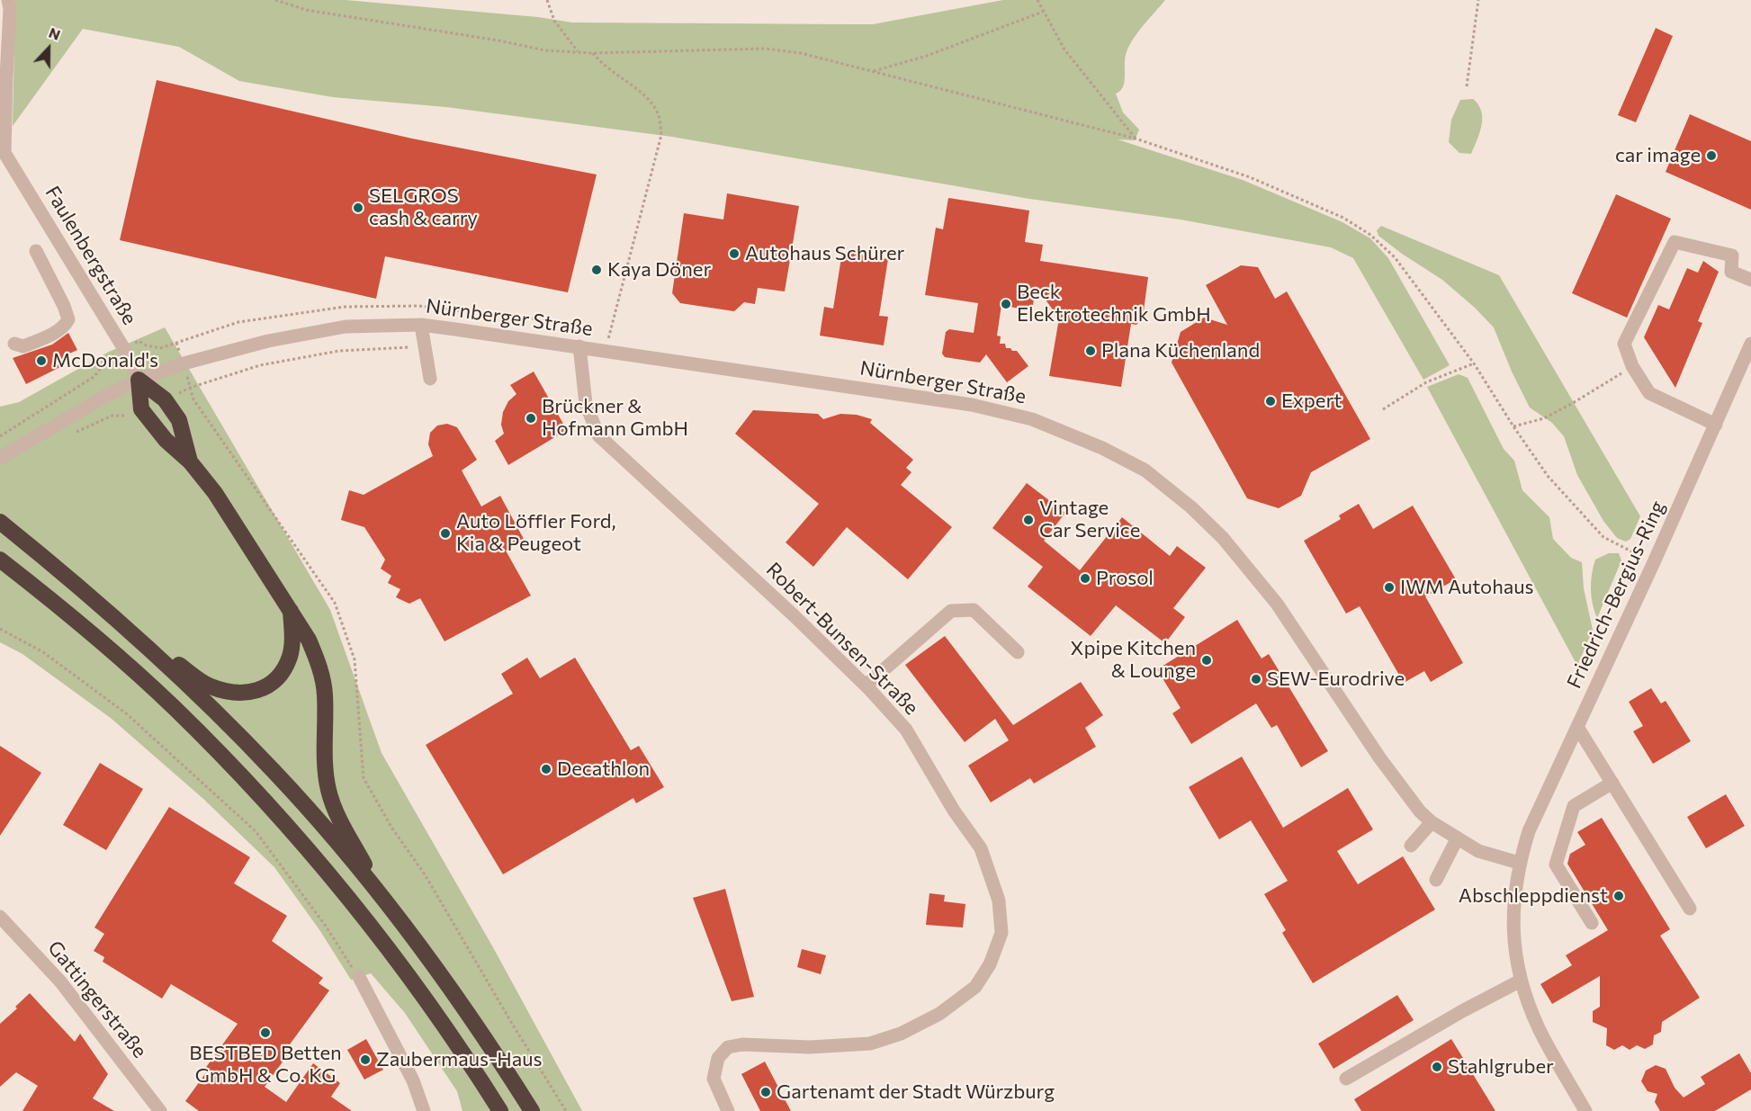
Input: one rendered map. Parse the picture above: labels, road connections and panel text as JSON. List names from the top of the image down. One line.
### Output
{"streets":{"street":["Faulenbergstraße","Nürnberger Straße","Friedrich-Bergius-Ring","Robert-Bunsen-Straße","Gattingerstraße"]},"crossings":[["Faulenbergstraße","Nürnberger Straße"],["Nürnberger Straße","Friedrich-Bergius-Ring"],["Nürnberger Straße","Robert-Bunsen-Straße"]],"places":["car image","SELGROS cash & carry","Autohaus Schürer","Kaya Döner","Beck Elektrotechnik GmbH","Plana Küchenland","McDonald's","Expert","Brückner & Hofmann GmbH","Vintage Car Service","Auto Löffler Ford, Kia & Peugeot","Prosol","IWM Autohaus","Xpipe Kitchen & Lounge","SEW-Eurodrive","Decathlon","Abschleppdienst","BESTBED Betten GmbH & Co. KG","Zaubermaus-Haus","Stahlgruber","Gartenamt der Stadt Würzburg"],"north":"top"}
